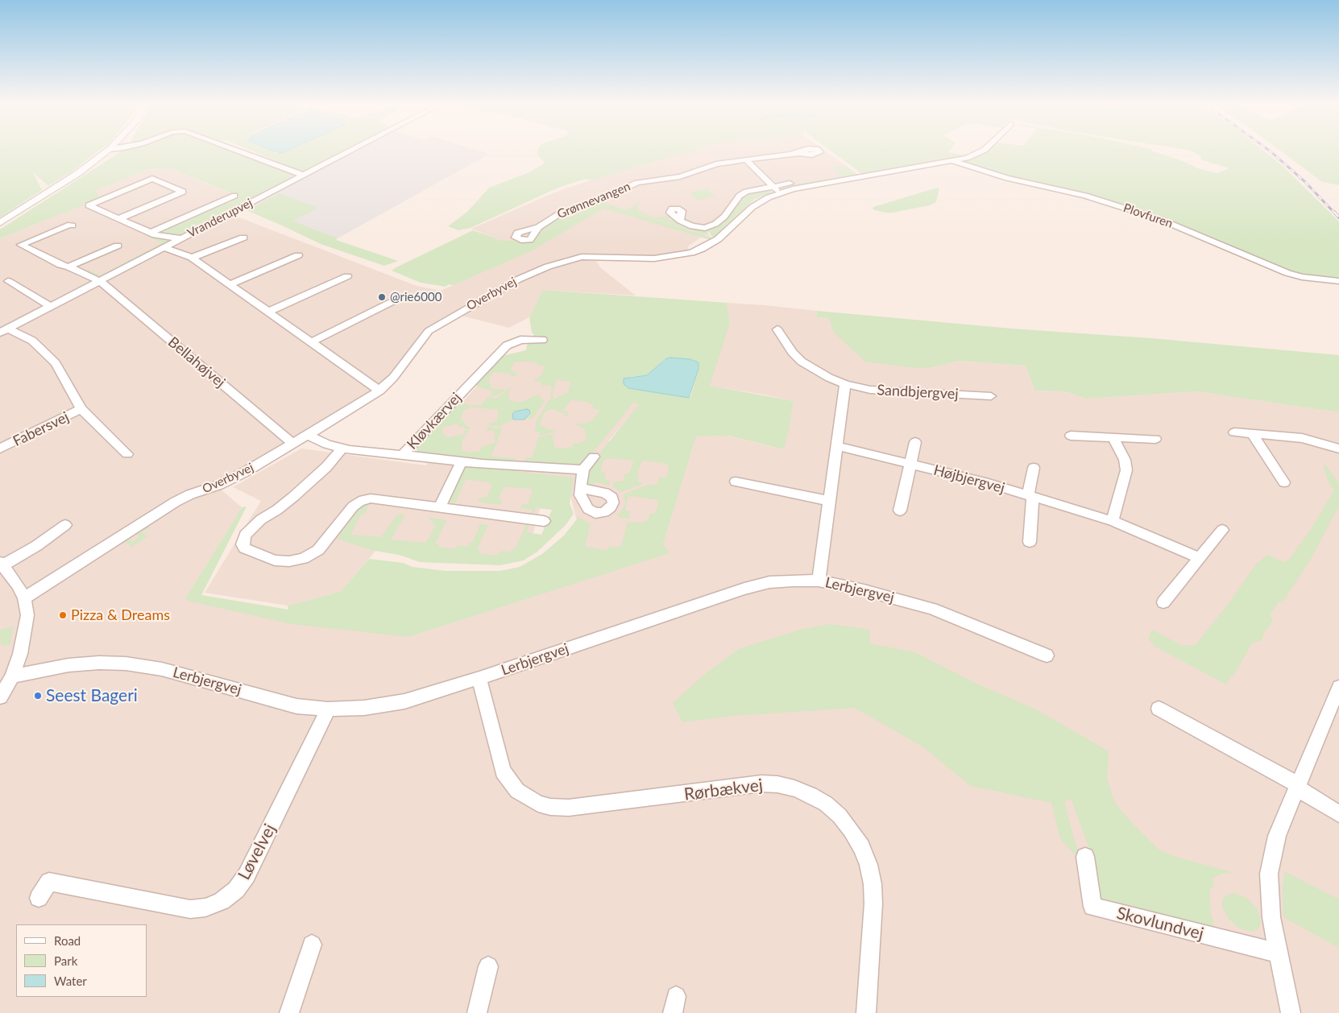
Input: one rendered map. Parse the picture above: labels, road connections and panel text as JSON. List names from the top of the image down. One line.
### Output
{"streets":{"street":["Grønnevangen","Plovfuren","Vranderupvej","Overbyvej","Bellahøjvej","Sandbjergvej","Kløvkærvej","Fabersvej","Højbjergvej","Lerbjergvej","Rørbækvej","Løvelvej","Skovlundvej"]},"crossings":[["Plovfuren","Overbyvej"],["Vranderupvej","Bellahøjvej"],["Vranderupvej","Fabersvej"],["Overbyvej","Bellahøjvej"],["Overbyvej","Kløvkærvej"],["Lerbjergvej","Rørbækvej"],["Lerbjergvej","Løvelvej"]],"places":["@rie6000","Pizza & Dreams","Seest Bageri"],"legend":["Road","Park","Water"]}
